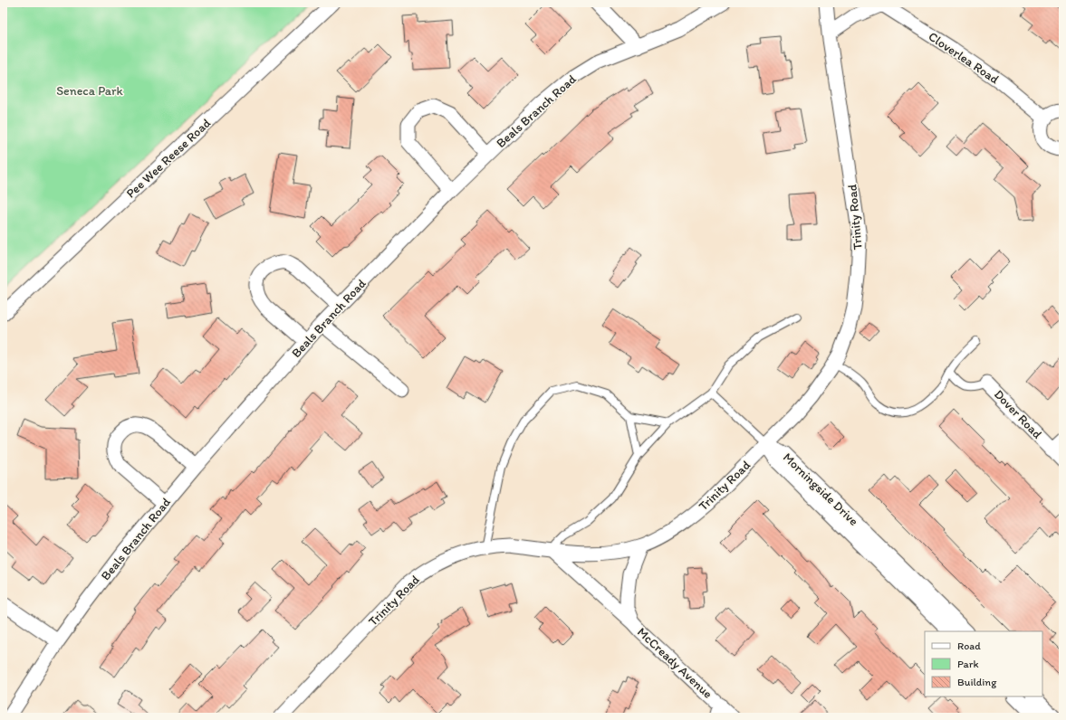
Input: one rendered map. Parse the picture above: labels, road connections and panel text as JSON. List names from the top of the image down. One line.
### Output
{"streets":{"street":["Cloverlea Road","Beals Branch Road","Pee Wee Reese Road","Trinity Road","Dover Road","Morningside Drive","McCready Avenue"]},"crossings":[["Trinity Road","Morningside Drive"],["Trinity Road","McCready Avenue"]],"parks":["Seneca Park"],"legend":["Road","Park","Building"]}
